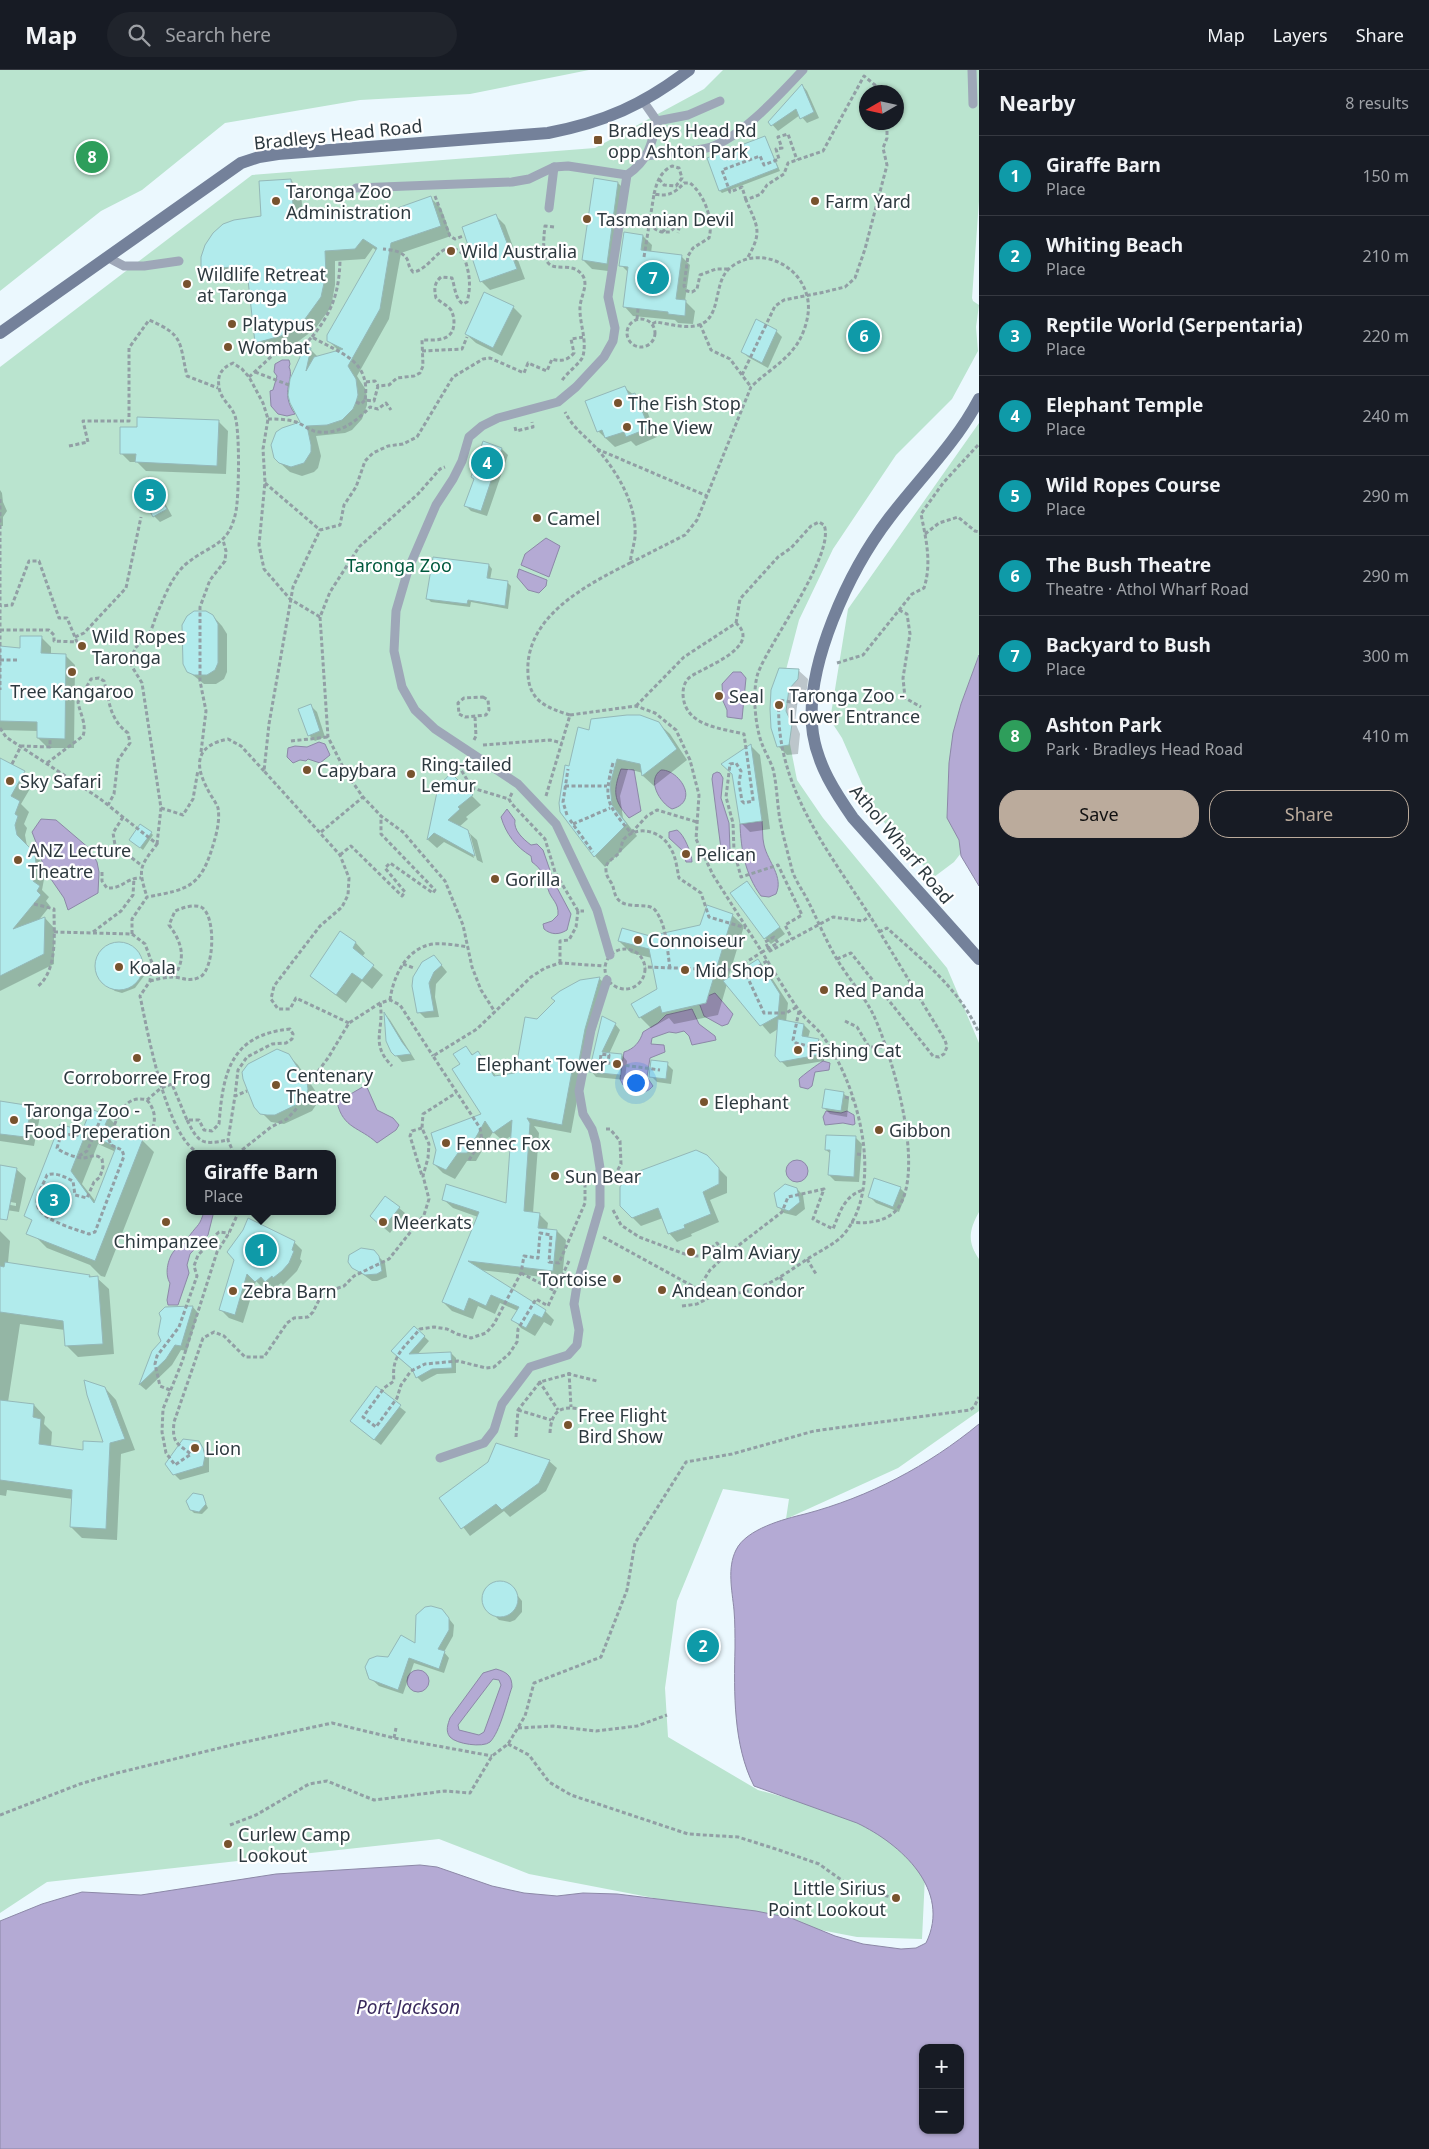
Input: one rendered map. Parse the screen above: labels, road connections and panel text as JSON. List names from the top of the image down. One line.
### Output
{"streets":{"main road":["Bradleys Head Road","Athol Wharf Road"]},"water":["Port Jackson"],"parks":["Taronga Zoo"],"places":{"transit":["Bradleys Head Rd opp Ashton Park"],"other":["Taronga Zoo Administration","Farm Yard","Tasmanian Devil","Wild Australia","Wildlife Retreat at Taronga","Platypus","Wombat","The Fish Stop","The View","Camel","Wild Ropes Taronga","Tree Kangaroo","Seal","Taronga Zoo - Lower Entrance","Capybara","Ring-tailed Lemur","Sky Safari","Pelican","ANZ Lecture Theatre","Gorilla","Connoiseur","Koala","Mid Shop","Red Panda","Fishing Cat","Corroborree Frog","Elephant Tower","Centenary Theatre","Elephant","Taronga Zoo - Food Preperation","Gibbon","Fennec Fox","Sun Bear","Chimpanzee","Meerkats","Palm Aviary","Tortoise","Andean Condor","Zebra Barn","Free Flight Bird Show","Lion","Curlew Camp Lookout","Little Sirius Point Lookout"]},"north":"left","page":{"header":"Map","search":"Search here","nav":["Map","Layers","Share"],"heading":["Nearby","8 results"],"list":[{"mark":"1","name":"Giraffe Barn","note":"Place","value":"150 m"},{"mark":"2","name":"Whiting Beach","note":"Place","value":"210 m"},{"mark":"3","name":"Reptile World (Serpentaria)","note":"Place","value":"220 m"},{"mark":"4","name":"Elephant Temple","note":"Place","value":"240 m"},{"mark":"5","name":"Wild Ropes Course","note":"Place","value":"290 m"},{"mark":"6","name":"The Bush Theatre","note":"Theatre · Athol Wharf Road","value":"290 m"},{"mark":"7","name":"Backyard to Bush","note":"Place","value":"300 m"},{"mark":"8","name":"Ashton Park","note":"Park · Bradleys Head Road","value":"410 m"}],"pins":["8","7","6","4","5","3","1","2"],"buttons":["Save","Share"],"popup":["Giraffe Barn","Place"],"map_buttons":["+","−"]}}
